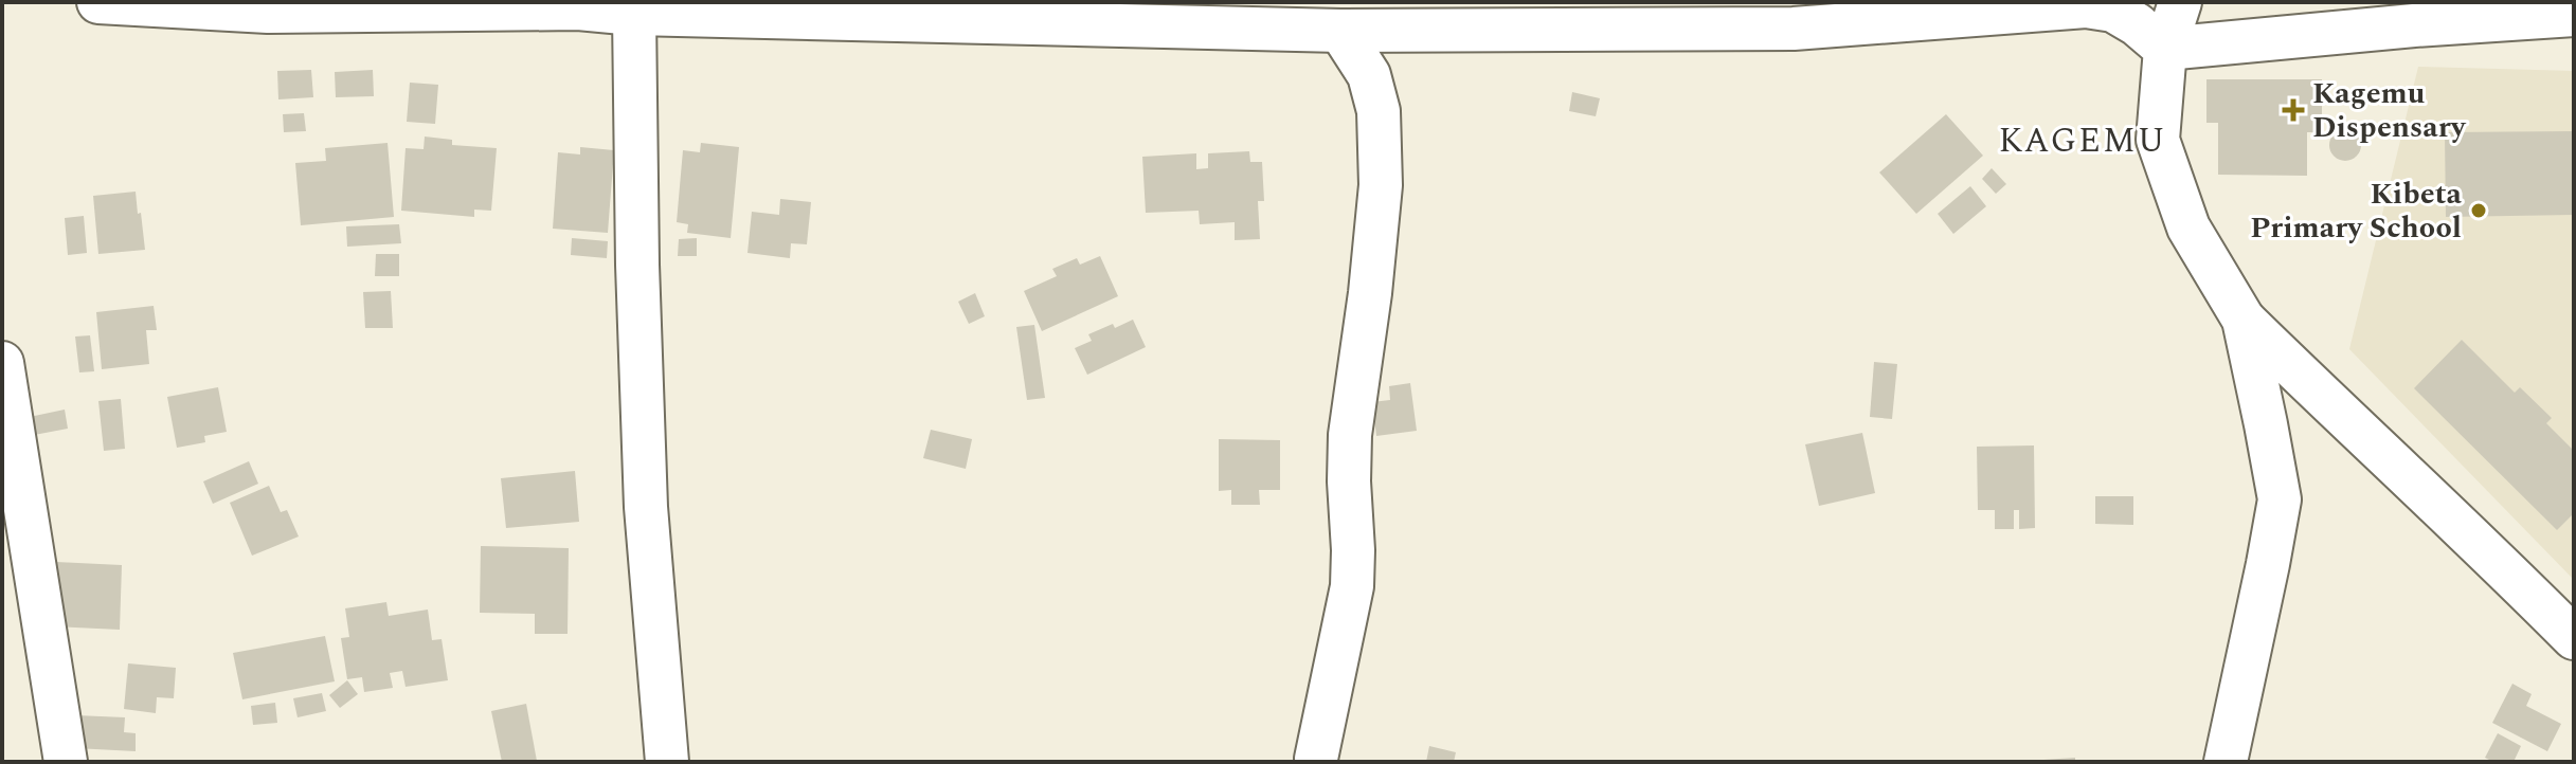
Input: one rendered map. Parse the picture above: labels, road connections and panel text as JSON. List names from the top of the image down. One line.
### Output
{"districts":["KAGEMU"],"places":{"health":["Kagemu Dispensary"],"other":["Kibeta Primary School"]}}
